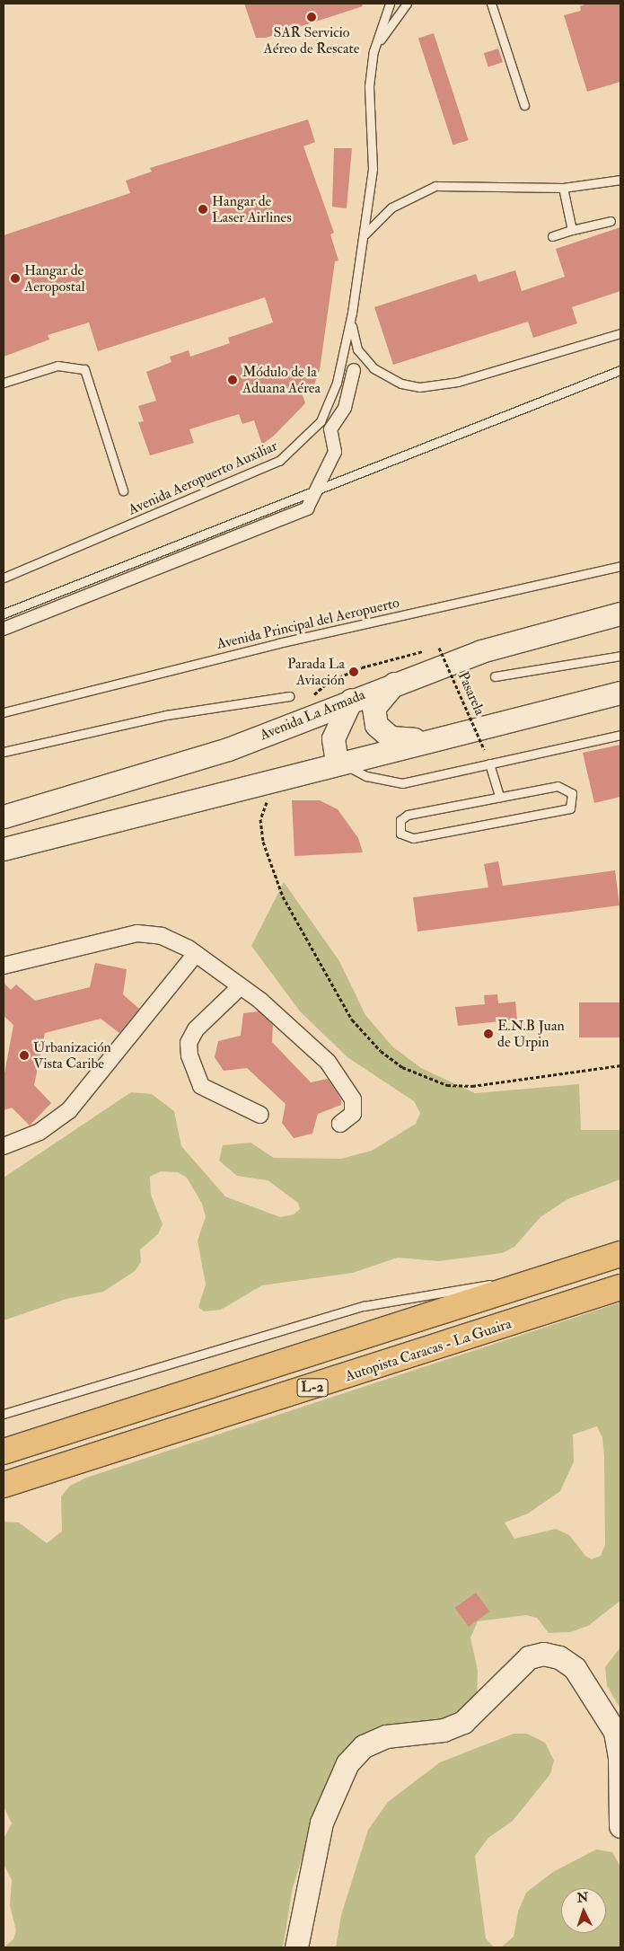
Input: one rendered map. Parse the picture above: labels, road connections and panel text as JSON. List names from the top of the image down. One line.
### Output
{"streets":{"highway":["Autopista Caracas - La Guaira","L-2"],"main road":["Avenida La Armada"],"lane":["Avenida Aeropuerto Auxiliar","Avenida Principal del Aeropuerto"],"path":["Pasarela"]},"places":["SAR Servicio Aéreo de Rescate","Hangar de Laser Airlines","Hangar de Aeropostal","Módulo de la Aduana Aérea","Parada La Aviación","E.N.B Juan de Urpin","Urbanización Vista Caribe"],"north":"top"}
